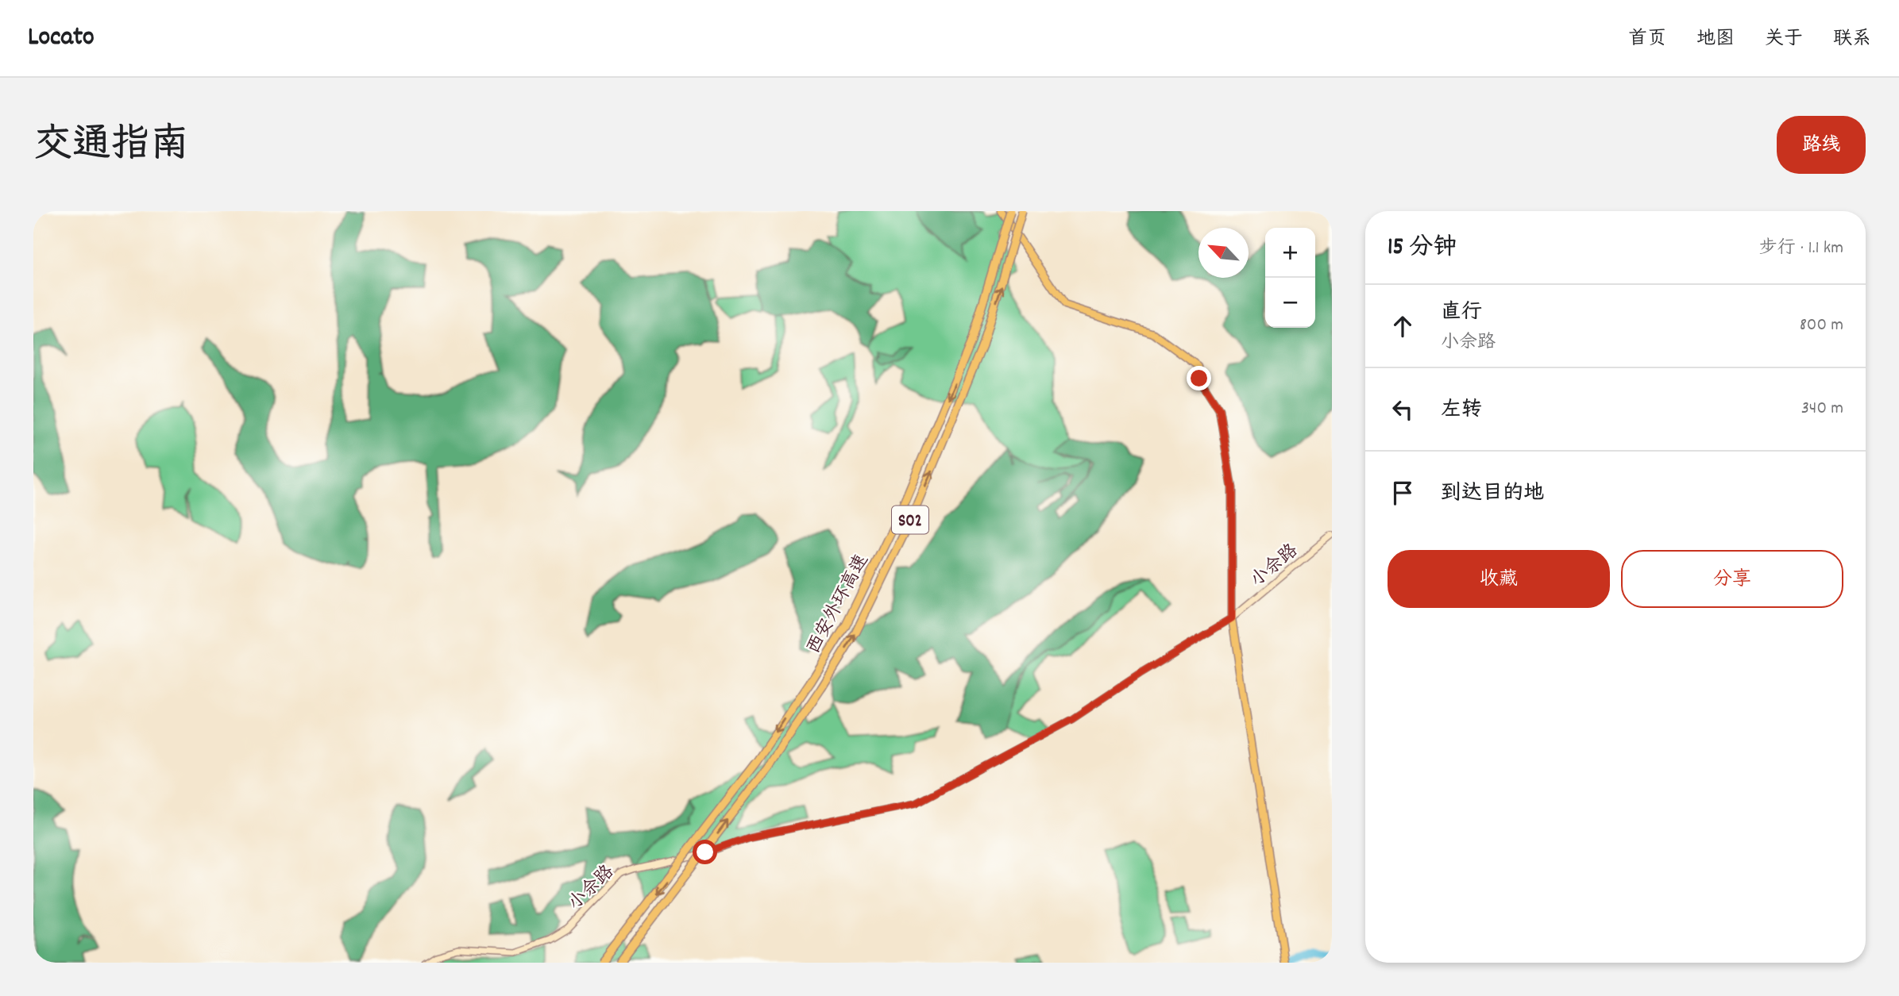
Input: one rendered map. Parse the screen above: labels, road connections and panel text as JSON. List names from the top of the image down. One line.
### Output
{"streets":{"highway":["S02","西安外环高速"],"street":["小佘路"]},"north":"top left","page":{"header":"Locato","nav":["首页","地图","关于","联系"],"title":"交通指南","buttons":["路线",["收藏","分享"]],"heading":["15 分钟","步行 · 1.1 km"],"map_buttons":["+","−"],"list":[["直行","小佘路","800 m"],["左转","340 m"],"到达目的地"]}}
